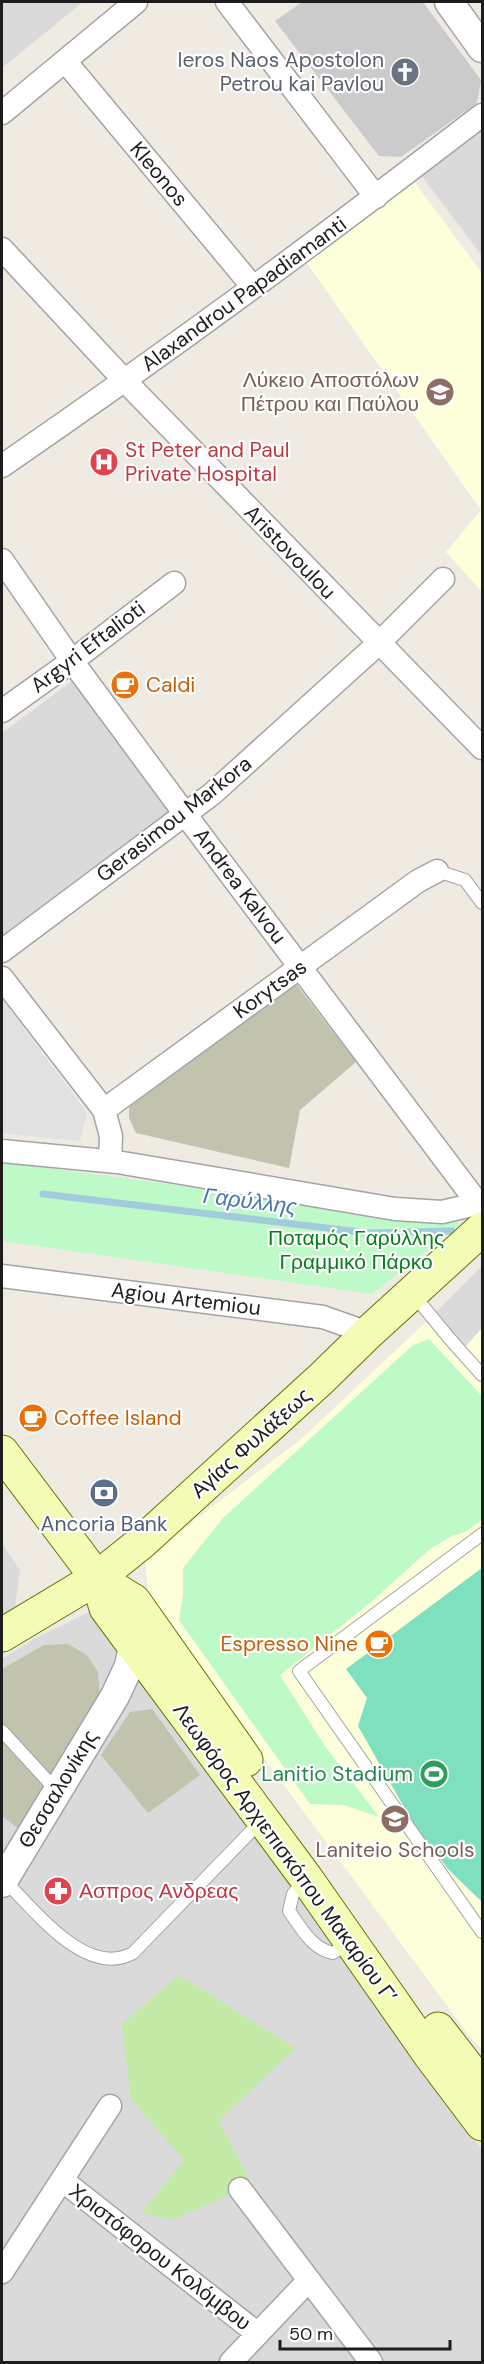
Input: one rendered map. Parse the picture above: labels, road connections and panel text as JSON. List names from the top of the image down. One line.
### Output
{"streets":{"main road":["Αγίας Φυλάξεως","Λεωφόρος Αρχιεπισκόπου Μακαρίου Γ’"],"street":["Kleonos","Alaxandrou Papadiamanti","Aristovoulou","Argyri Eftalioti","Gerasimou Markora","Andrea Kalvou","Korytsas","Agiou Artemiou","Θεσσαλονίκης","Χριστόφορου Κολόμβου"]},"crossings":[["Kleonos","Alaxandrou Papadiamanti"],["Alaxandrou Papadiamanti","Aristovoulou"],["Aristovoulou","Gerasimou Markora"],["Argyri Eftalioti","Andrea Kalvou"],["Gerasimou Markora","Andrea Kalvou"],["Andrea Kalvou","Korytsas"],["Andrea Kalvou","Αγίας Φυλάξεως"],["Agiou Artemiou","Αγίας Φυλάξεως"],["Αγίας Φυλάξεως","Λεωφόρος Αρχιεπισκόπου Μακαρίου Γ’"],["Θεσσαλονίκης","Λεωφόρος Αρχιεπισκόπου Μακαρίου Γ’"]],"water":["Γαρύλλης"],"parks":["Ποταμός Γαρύλλης Γραμμικό Πάρκο"],"places":{"church":["Ieros Naos Apostolon Petrou kai Pavlou"],"school or university":["Λύκειο Αποστόλων Πέτρου και Παύλου","Laniteio Schools"],"hospital":["St Peter and Paul Private Hospital"],"cafe":["Caldi","Coffee Island","Espresso Nine"],"bank":["Ancoria Bank"],"sports":["Lanitio Stadium"],"pharmacy":["Ασπρος Ανδρεας"]},"scale_bar":"50 m"}
